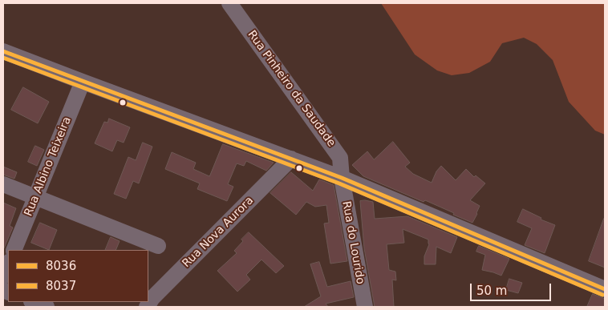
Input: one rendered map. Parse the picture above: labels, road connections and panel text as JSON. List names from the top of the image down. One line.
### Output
{"streets":{"street":["Rua Pinheiro da Saudade","Rua Albino Teixeira","Rua Nova Aurora","Rua do Lourido"]},"crossings":[["Rua Pinheiro da Saudade","Rua do Lourido"]],"lines":["transit line 8036","transit line 8037"],"legend":["8036","8037"],"scale_bar":"50 m"}
